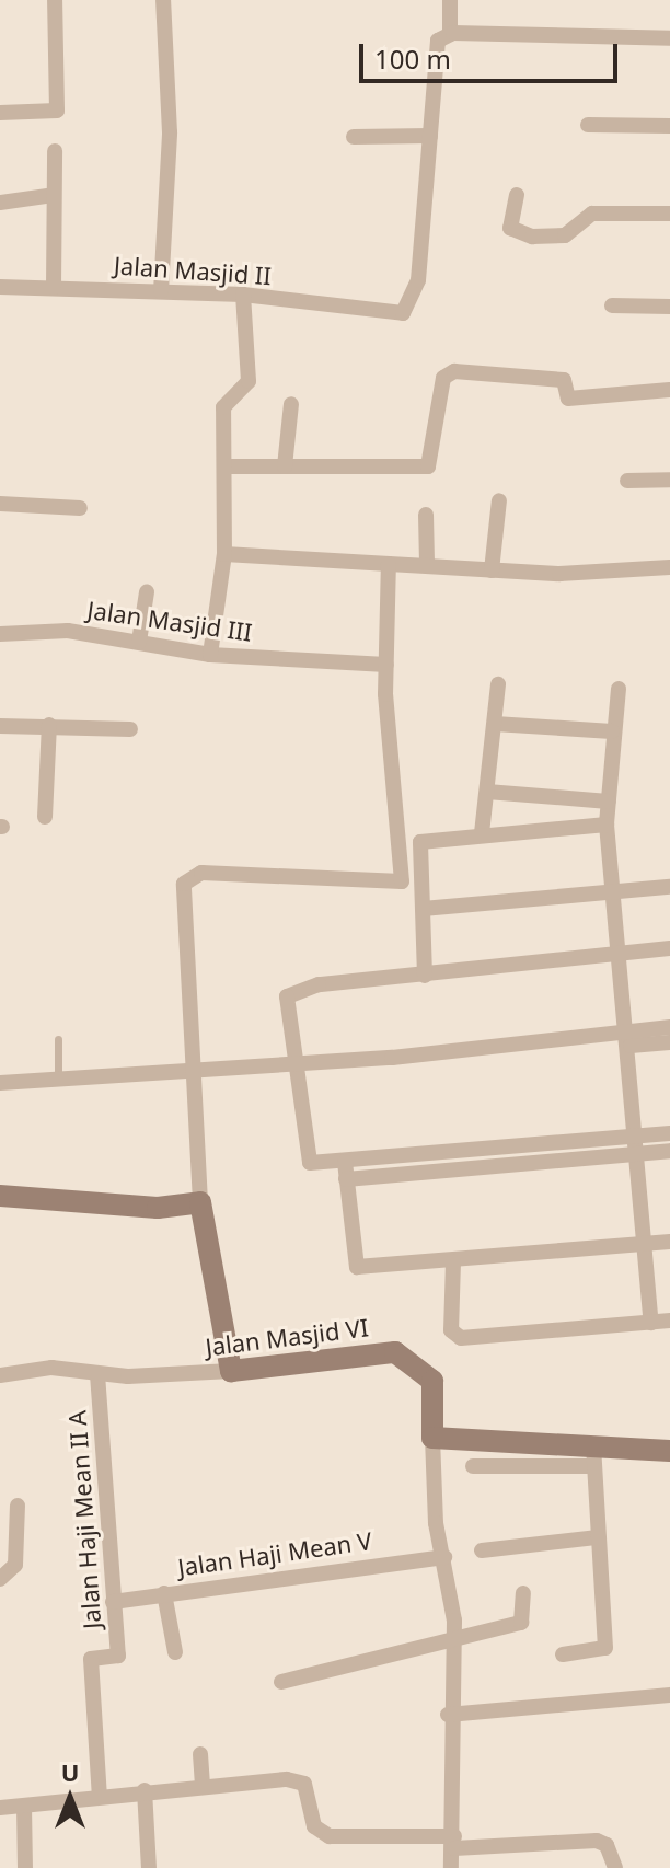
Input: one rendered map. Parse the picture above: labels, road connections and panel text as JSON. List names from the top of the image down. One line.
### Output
{"streets":{"street":["Jalan Masjid II","Jalan Masjid III","Jalan Masjid VI","Jalan Haji Mean II A","Jalan Haji Mean V"]},"crossings":[["Jalan Masjid VI","Jalan Haji Mean II A"],["Jalan Haji Mean II A","Jalan Haji Mean V"]],"scale_bar":"100 m","north":"top"}
